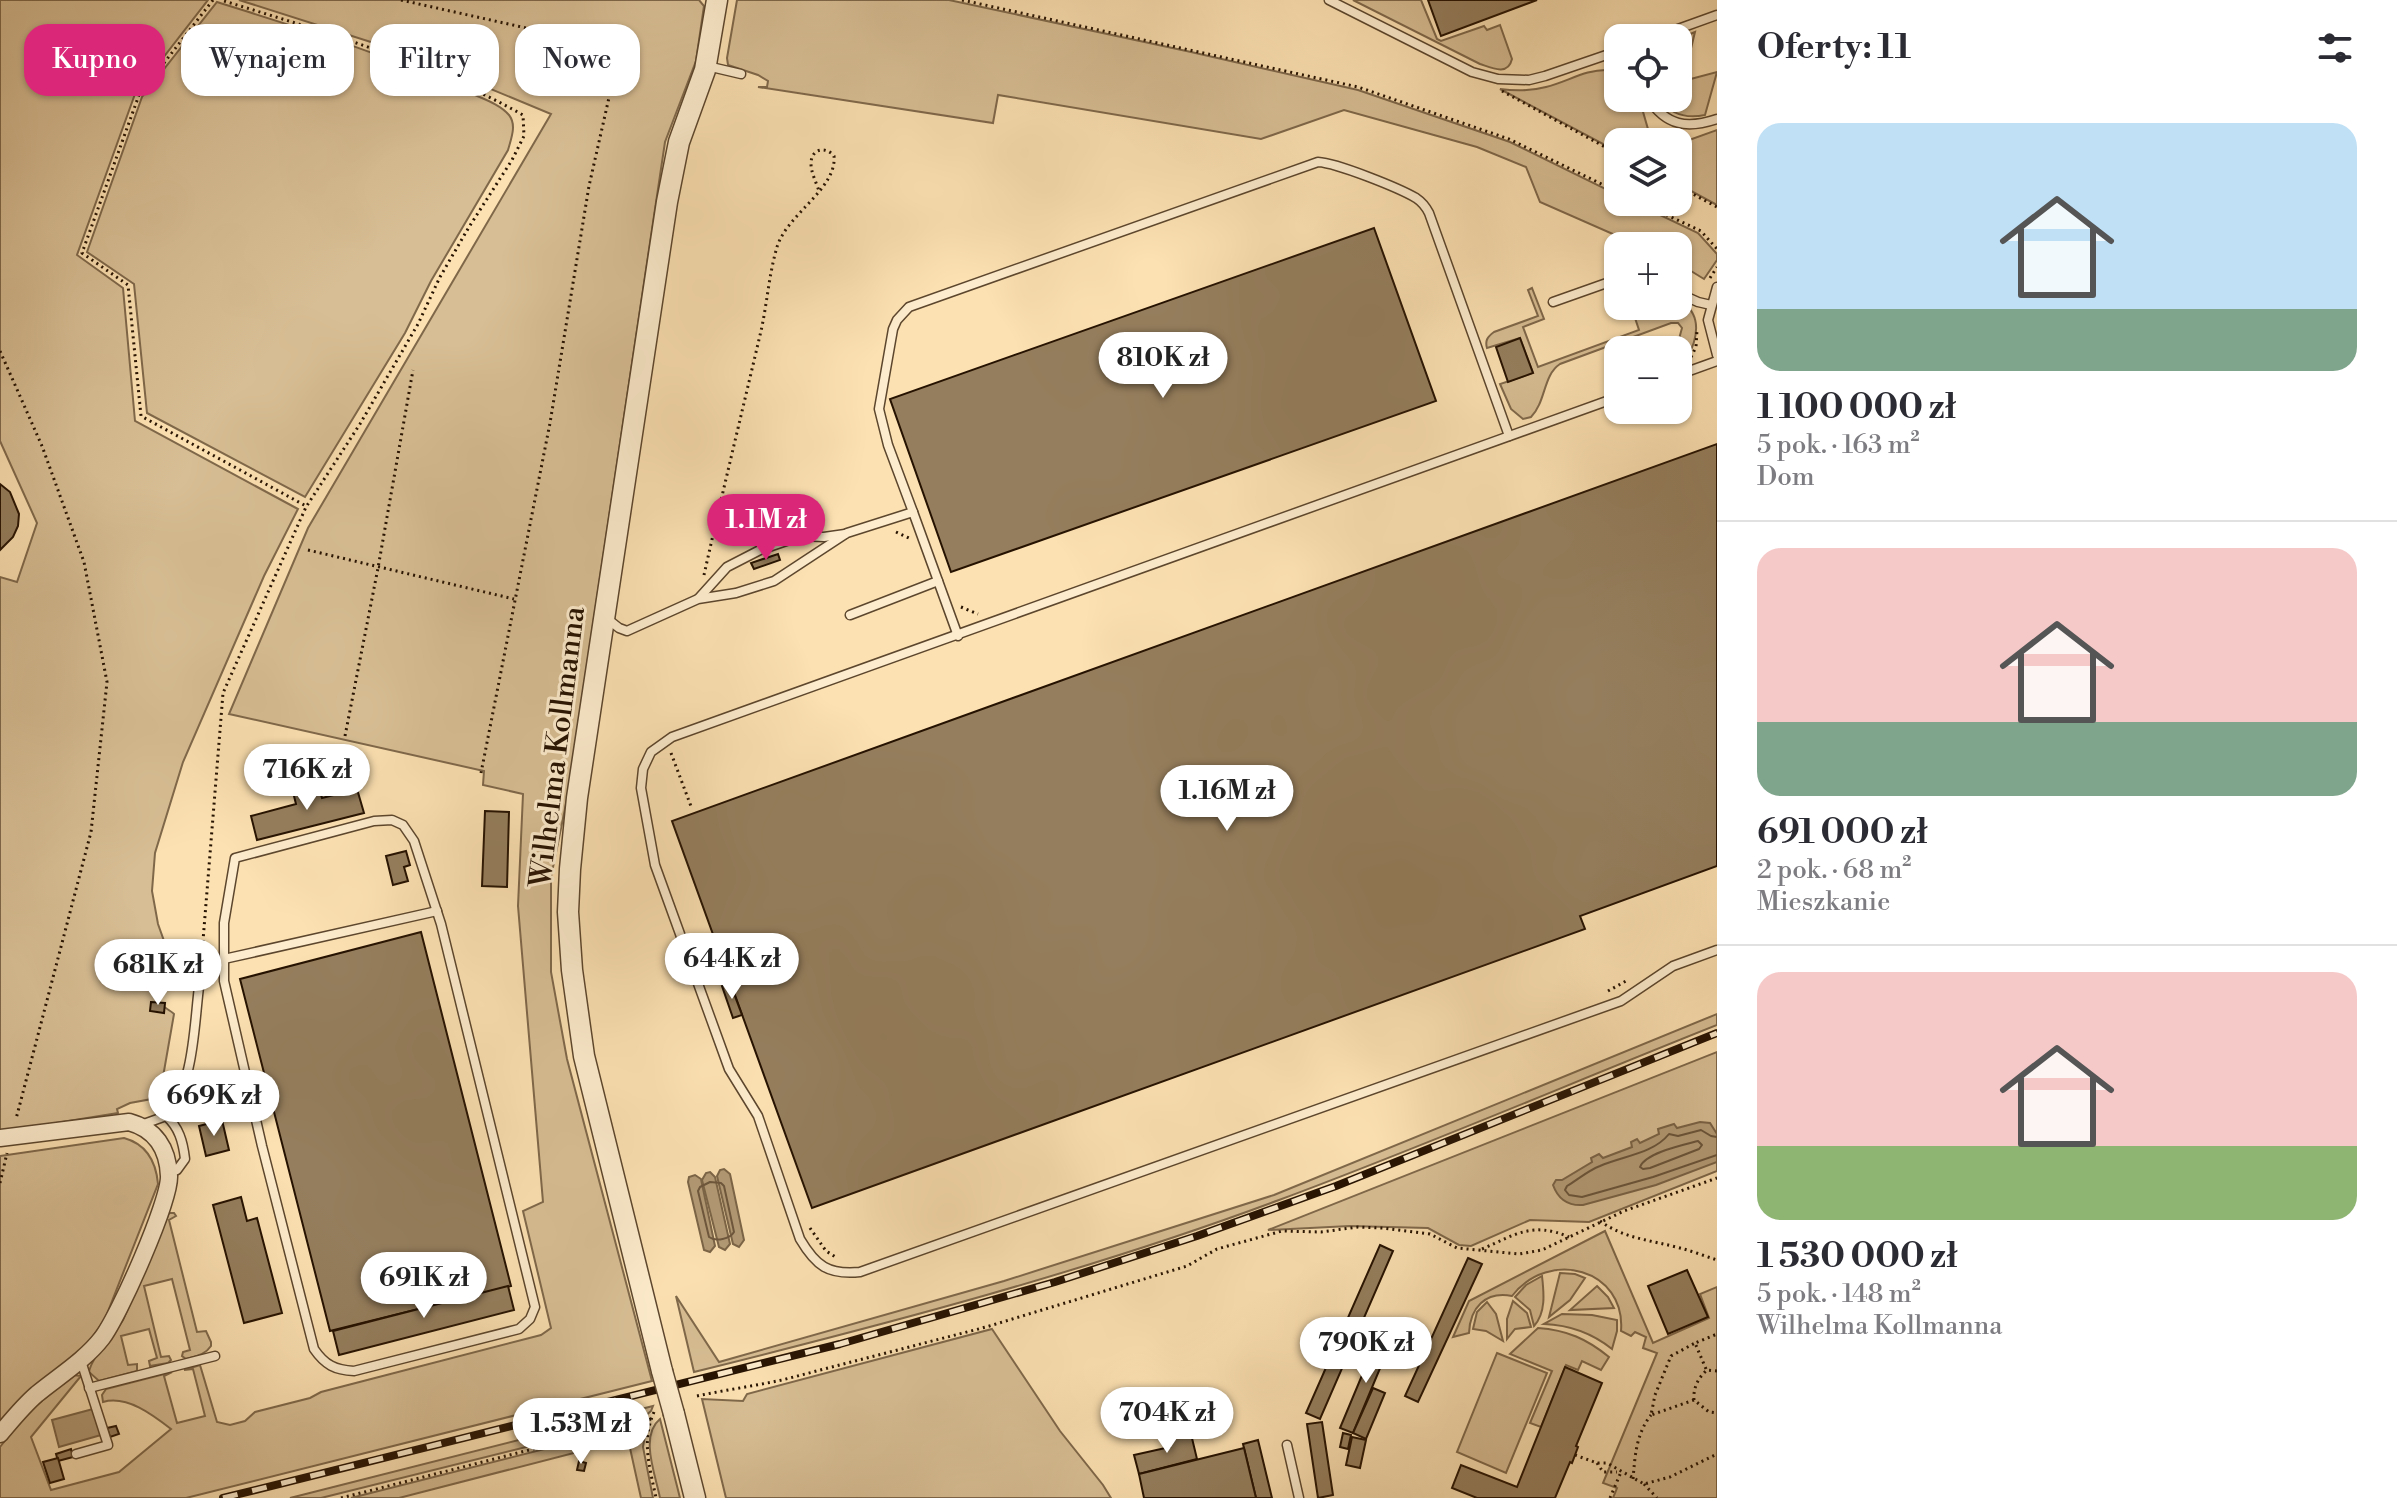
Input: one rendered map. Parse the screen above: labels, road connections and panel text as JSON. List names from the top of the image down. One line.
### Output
{"streets":{"street":["Wilhelma Kollmanna"]},"page":{"heading":"Oferty: 11","map_buttons":["+","−"],"chip":["Kupno","Wynajem","Filtry","Nowe"],"list":[{"name":"1 100 000 zł","note":"5 pok. · 163 m² · Dom"},{"name":"691 000 zł","note":"2 pok. · 68 m² · Mieszkanie"},{"name":"1 530 000 zł","note":"5 pok. · 148 m² · Wilhelma Kollmanna"}],"price":["810K zł","1.1M zł","716K zł","1.16M zł","644K zł","681K zł","669K zł","691K zł","790K zł","704K zł","1.53M zł"]}}
